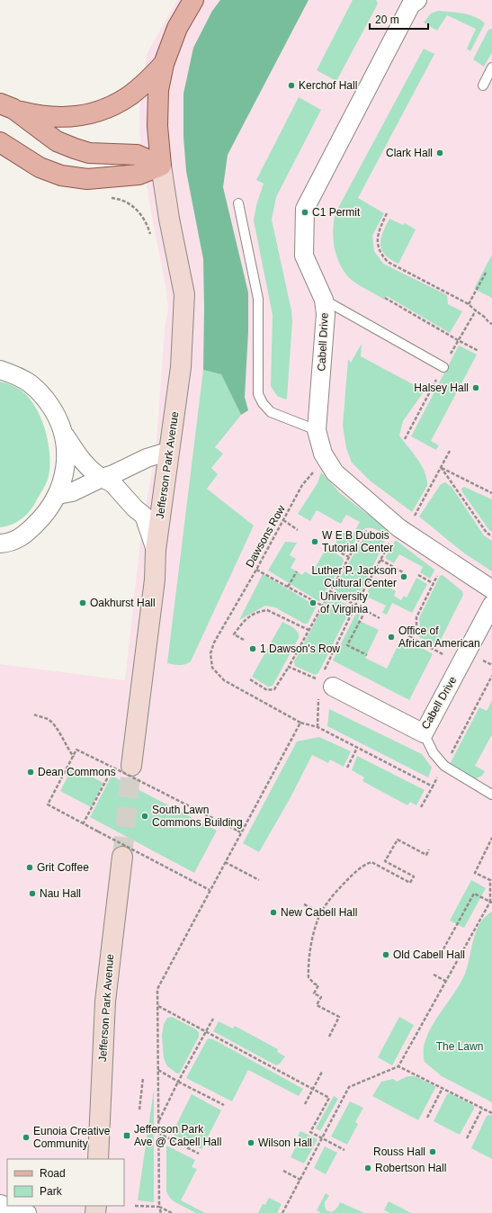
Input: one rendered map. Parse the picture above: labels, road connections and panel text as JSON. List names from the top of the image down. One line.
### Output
{"streets":{"main road":["Jefferson Park Avenue"],"street":["Cabell Drive"],"path":["Dawsons Row"]},"parks":["The Lawn"],"places":{"other":["Kerchof Hall","Clark Hall","C1 Permit","Halsey Hall","W E B Dubois Tutorial Center","Luther P. Jackson Cultural Center","Oakhurst Hall","University of Virginia","Office of African American","1 Dawson's Row","Dean Commons","South Lawn Commons Building","Grit Coffee","Nau Hall","New Cabell Hall","Old Cabell Hall","Eunoia Creative Community","Wilson Hall","Rouss Hall","Robertson Hall"],"transit":["Jefferson Park Ave @ Cabell Hall"]},"legend":["Road","Park"],"scale_bar":"20 m"}
